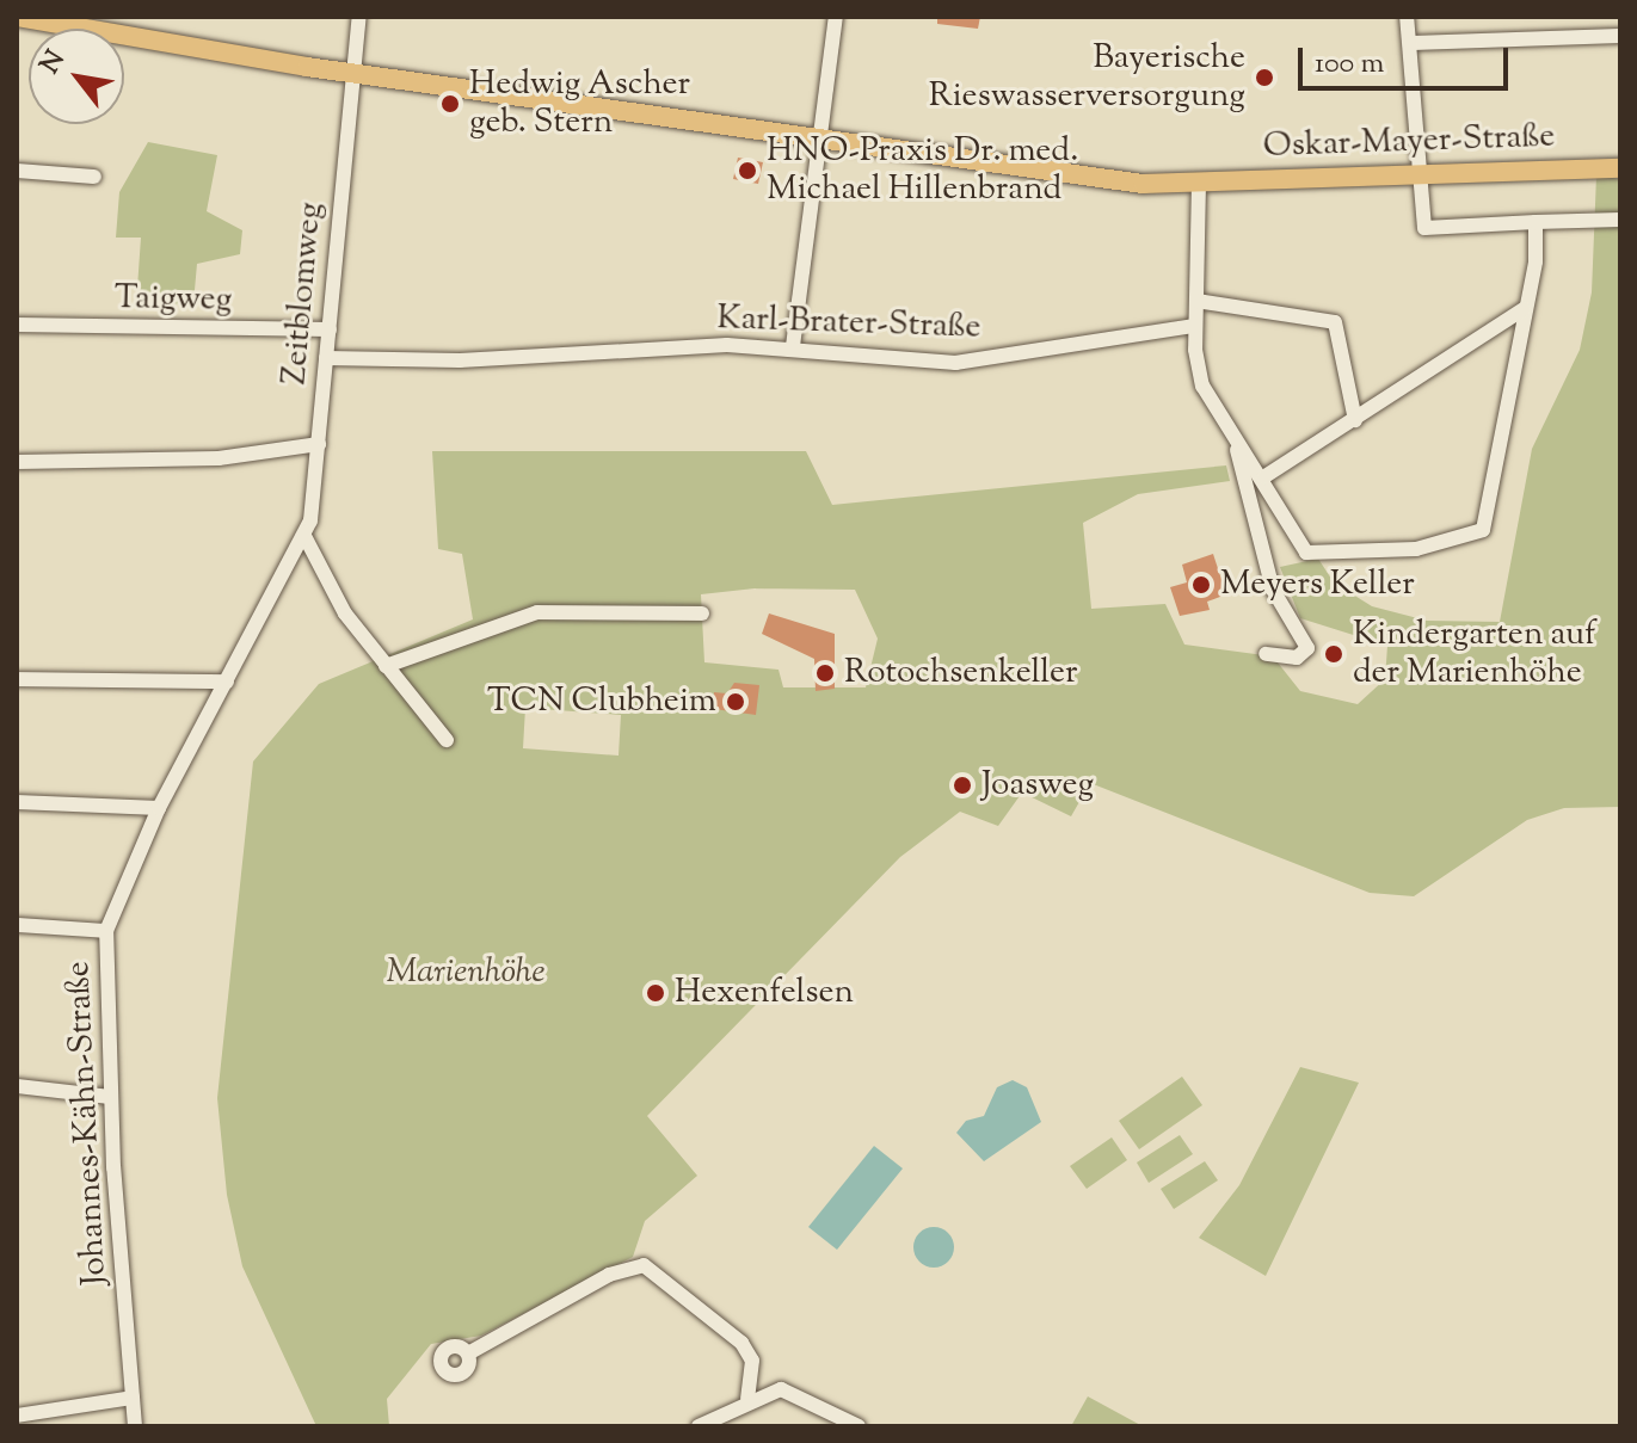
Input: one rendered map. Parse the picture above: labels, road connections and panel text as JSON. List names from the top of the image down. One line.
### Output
{"streets":{"main road":["Oskar-Mayer-Straße"],"street":["Zeitblomweg","Taigweg","Karl-Brater-Straße","Johannes-Kähn-Straße"]},"crossings":[["Oskar-Mayer-Straße","Zeitblomweg"],["Zeitblomweg","Taigweg"],["Zeitblomweg","Karl-Brater-Straße"],["Zeitblomweg","Johannes-Kähn-Straße"]],"parks":["Marienhöhe"],"places":["Bayerische Rieswasserversorgung","Hedwig Ascher geb. Stern","HNO-Praxis Dr. med. Michael Hillenbrand","Meyers Keller","Kindergarten auf der Marienhöhe","Rotochsenkeller","TCN Clubheim","Joasweg","Hexenfelsen"],"scale_bar":"100 m","north":"top left"}
